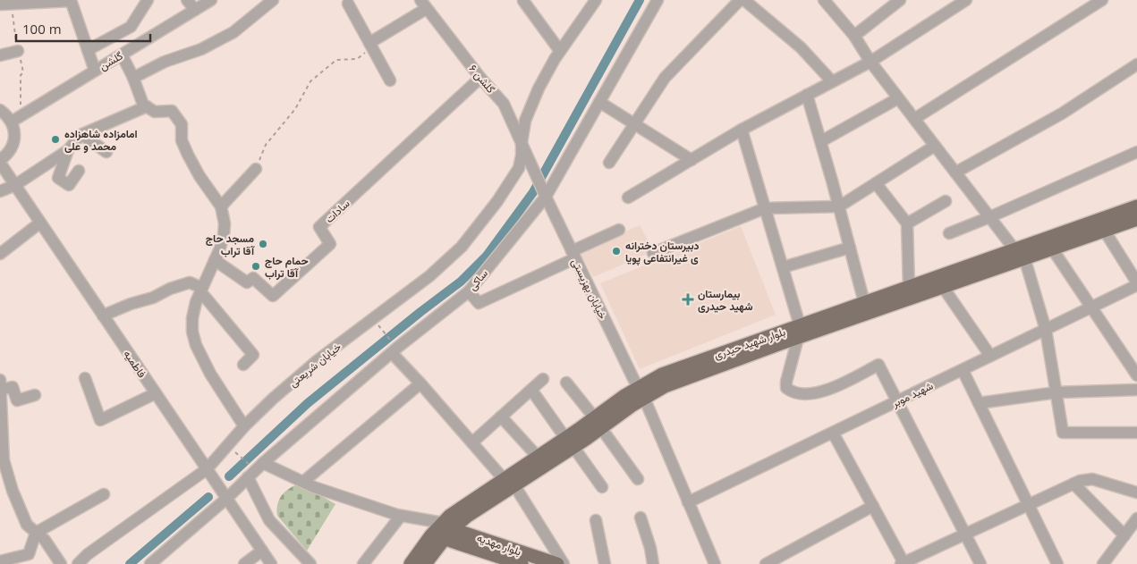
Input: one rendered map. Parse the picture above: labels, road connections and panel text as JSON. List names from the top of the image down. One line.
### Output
{"streets":{"main road":["بلوار شهید حیدری","بلوار مهدیه"],"street":["گلشن","گلشن ۶","سادات","ساکی","خیابان بهزیستی","فاطمیه","خیابان شریعتی","شهید موبر"]},"crossings":[["گلشن ۶","سادات"],["گلشن ۶","خیابان بهزیستی"],["گلشن ۶","خیابان شریعتی"],["ساکی","خیابان بهزیستی"],["ساکی","فاطمیه"],["خیابان بهزیستی","بلوار شهید حیدری"],["خیابان بهزیستی","شهید موبر"],["بلوار شهید حیدری","بلوار مهدیه"],["فاطمیه","خیابان شریعتی"]],"places":{"other":["امامزاده شاهزاده محمد و علی","مسجد حاج آقا تراب","دبیرستان دخترانه ی غیرانتفاعی پویا","حمام حاج آقا تراب"],"health":["بیمارستان شهید حیدری"]},"scale_bar":"100 m"}
